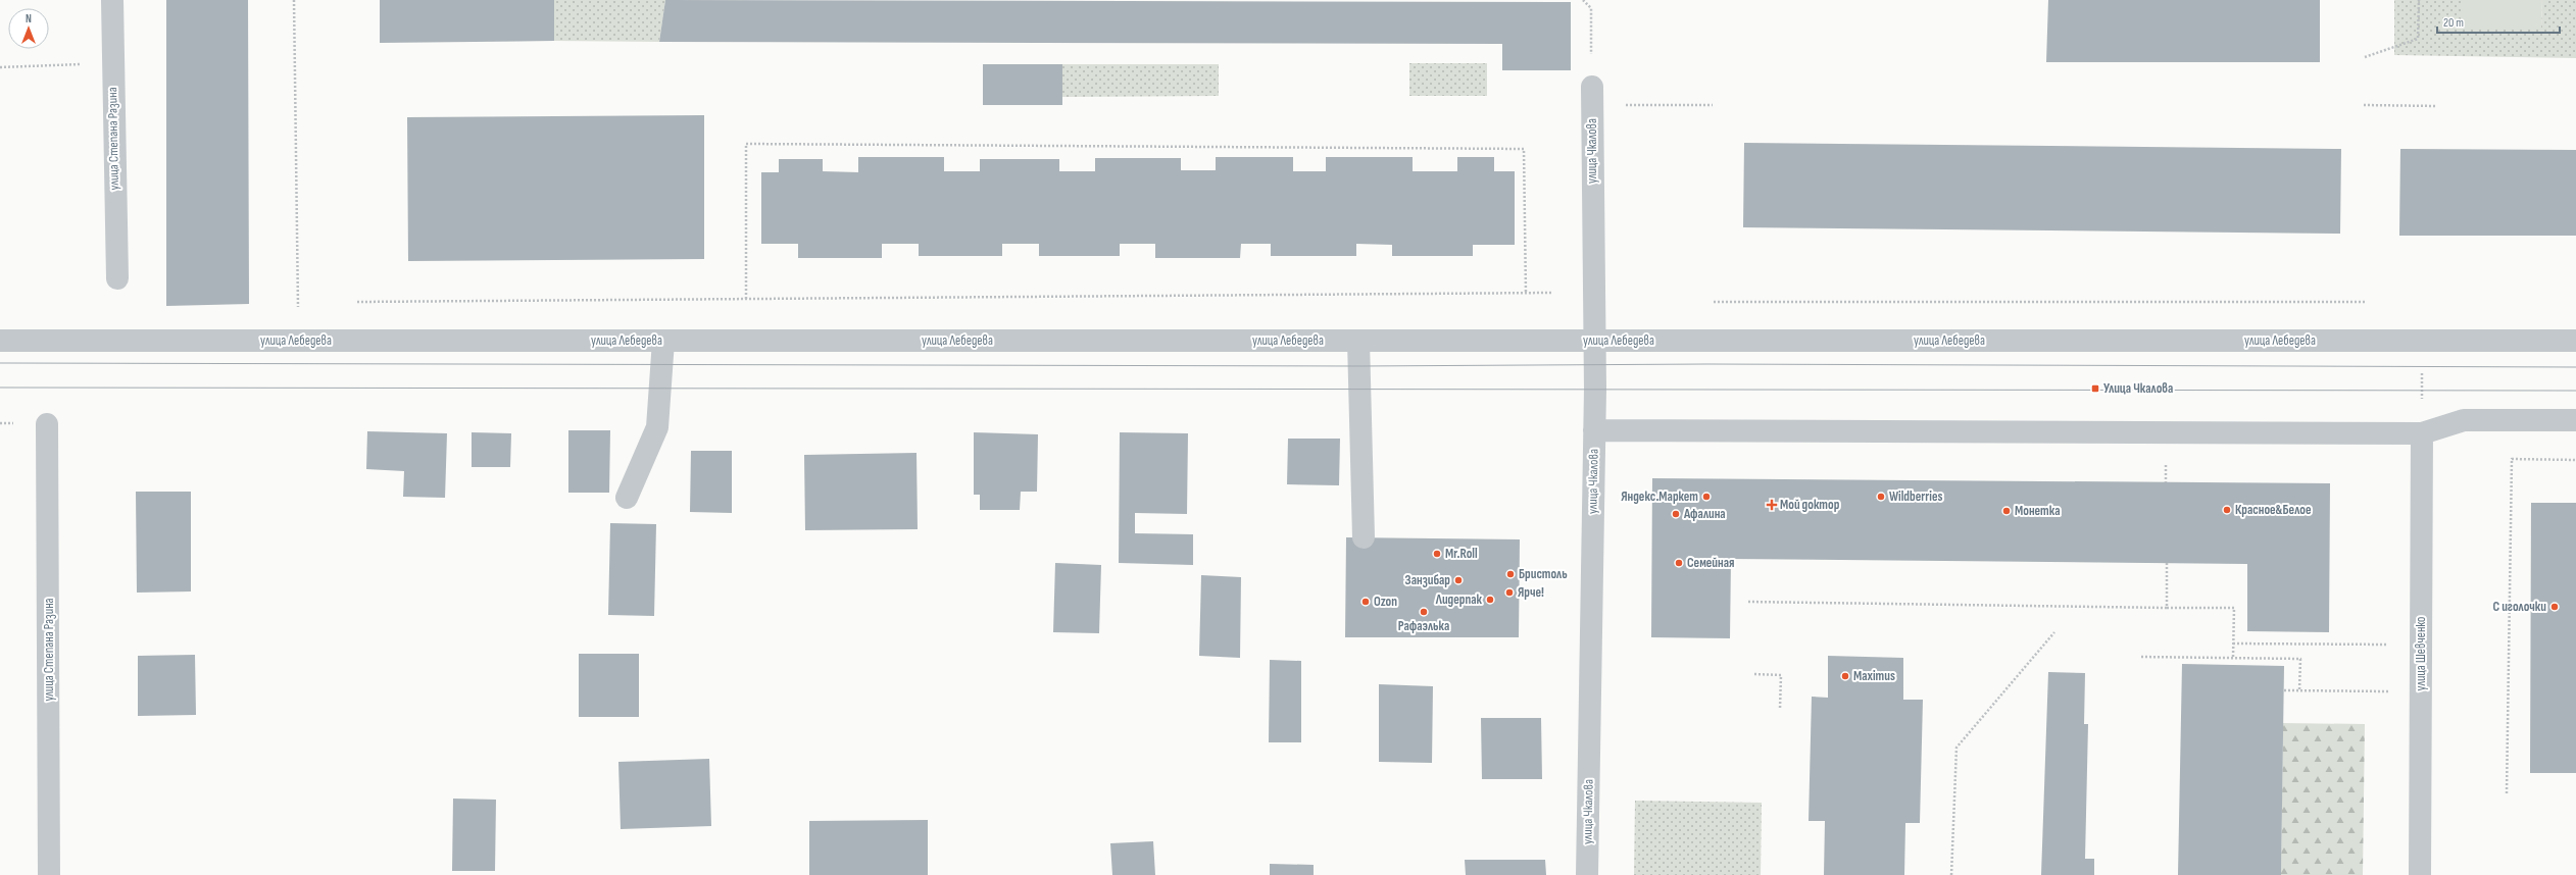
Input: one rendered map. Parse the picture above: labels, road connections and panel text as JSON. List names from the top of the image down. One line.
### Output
{"streets":{"street":["улица Степана Разина","улица Чкалова","улица Лебедева","улица Шевченко"]},"crossings":[["улица Чкалова","улица Лебедева"]],"places":{"transit":["Улица Чкалова"],"other":["Яндекс.Маркет","Wildberries","Красное&Белое","Монетка","Афалина","Mr.Roll","Семейная","Бристоль","Занзибар","Ярче!","Лидерпак","Ozon","С иголочки","Рафаэлька","Maximus"],"health":["Мой доктор"]},"scale_bar":"20 m","north":"top"}
